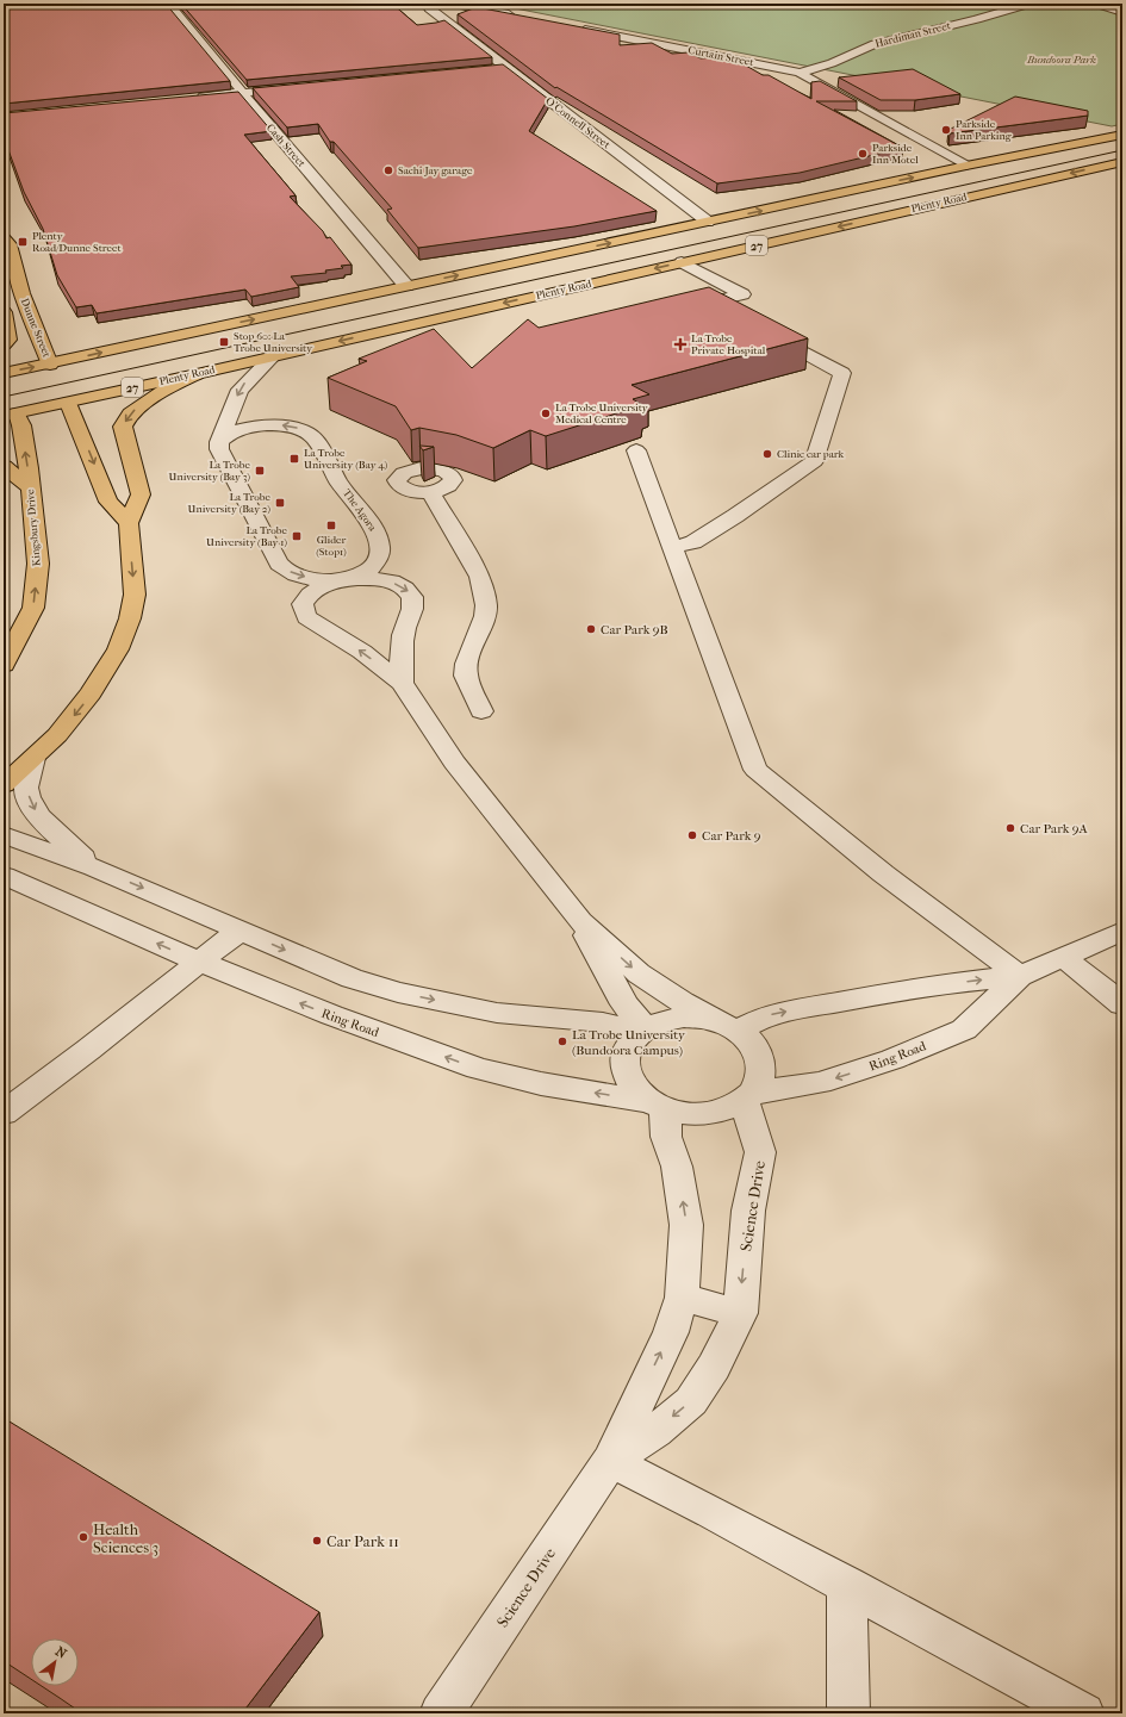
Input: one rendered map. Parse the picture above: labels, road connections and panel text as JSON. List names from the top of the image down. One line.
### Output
{"streets":{"main road":["Plenty Road","27","Dunne Street","Kingsbury Drive"],"street":["Hardiman Street","Curtain Street","O'Connell Street","Cash Street","The Agora","Ring Road","Science Drive"]},"crossings":[["Hardiman Street","Curtain Street"],["Plenty Road","Dunne Street"],["Plenty Road","Kingsbury Drive"],["Ring Road","Science Drive"]],"one_way":["Kingsbury Drive"],"parks":["Bundoora Park"],"places":{"other":["Parkside Inn Parking","Parkside Inn Motel","Sachi Jay garage","La Trobe University Medical Centre","Clinic car park","Car Park 9B","Car Park 9A","Car Park 9","La Trobe University (Bundoora Campus)","Health Sciences 3","Car Park 11"],"transit":["Plenty Road/Dunne Street","Stop 60: La Trobe University","La Trobe University (Bay 4)","La Trobe University (Bay 3)","La Trobe University (Bay 2)","Glider (Stop1)","La Trobe University (Bay 1)"],"health":["La Trobe Private Hospital"]},"north":"top right"}
